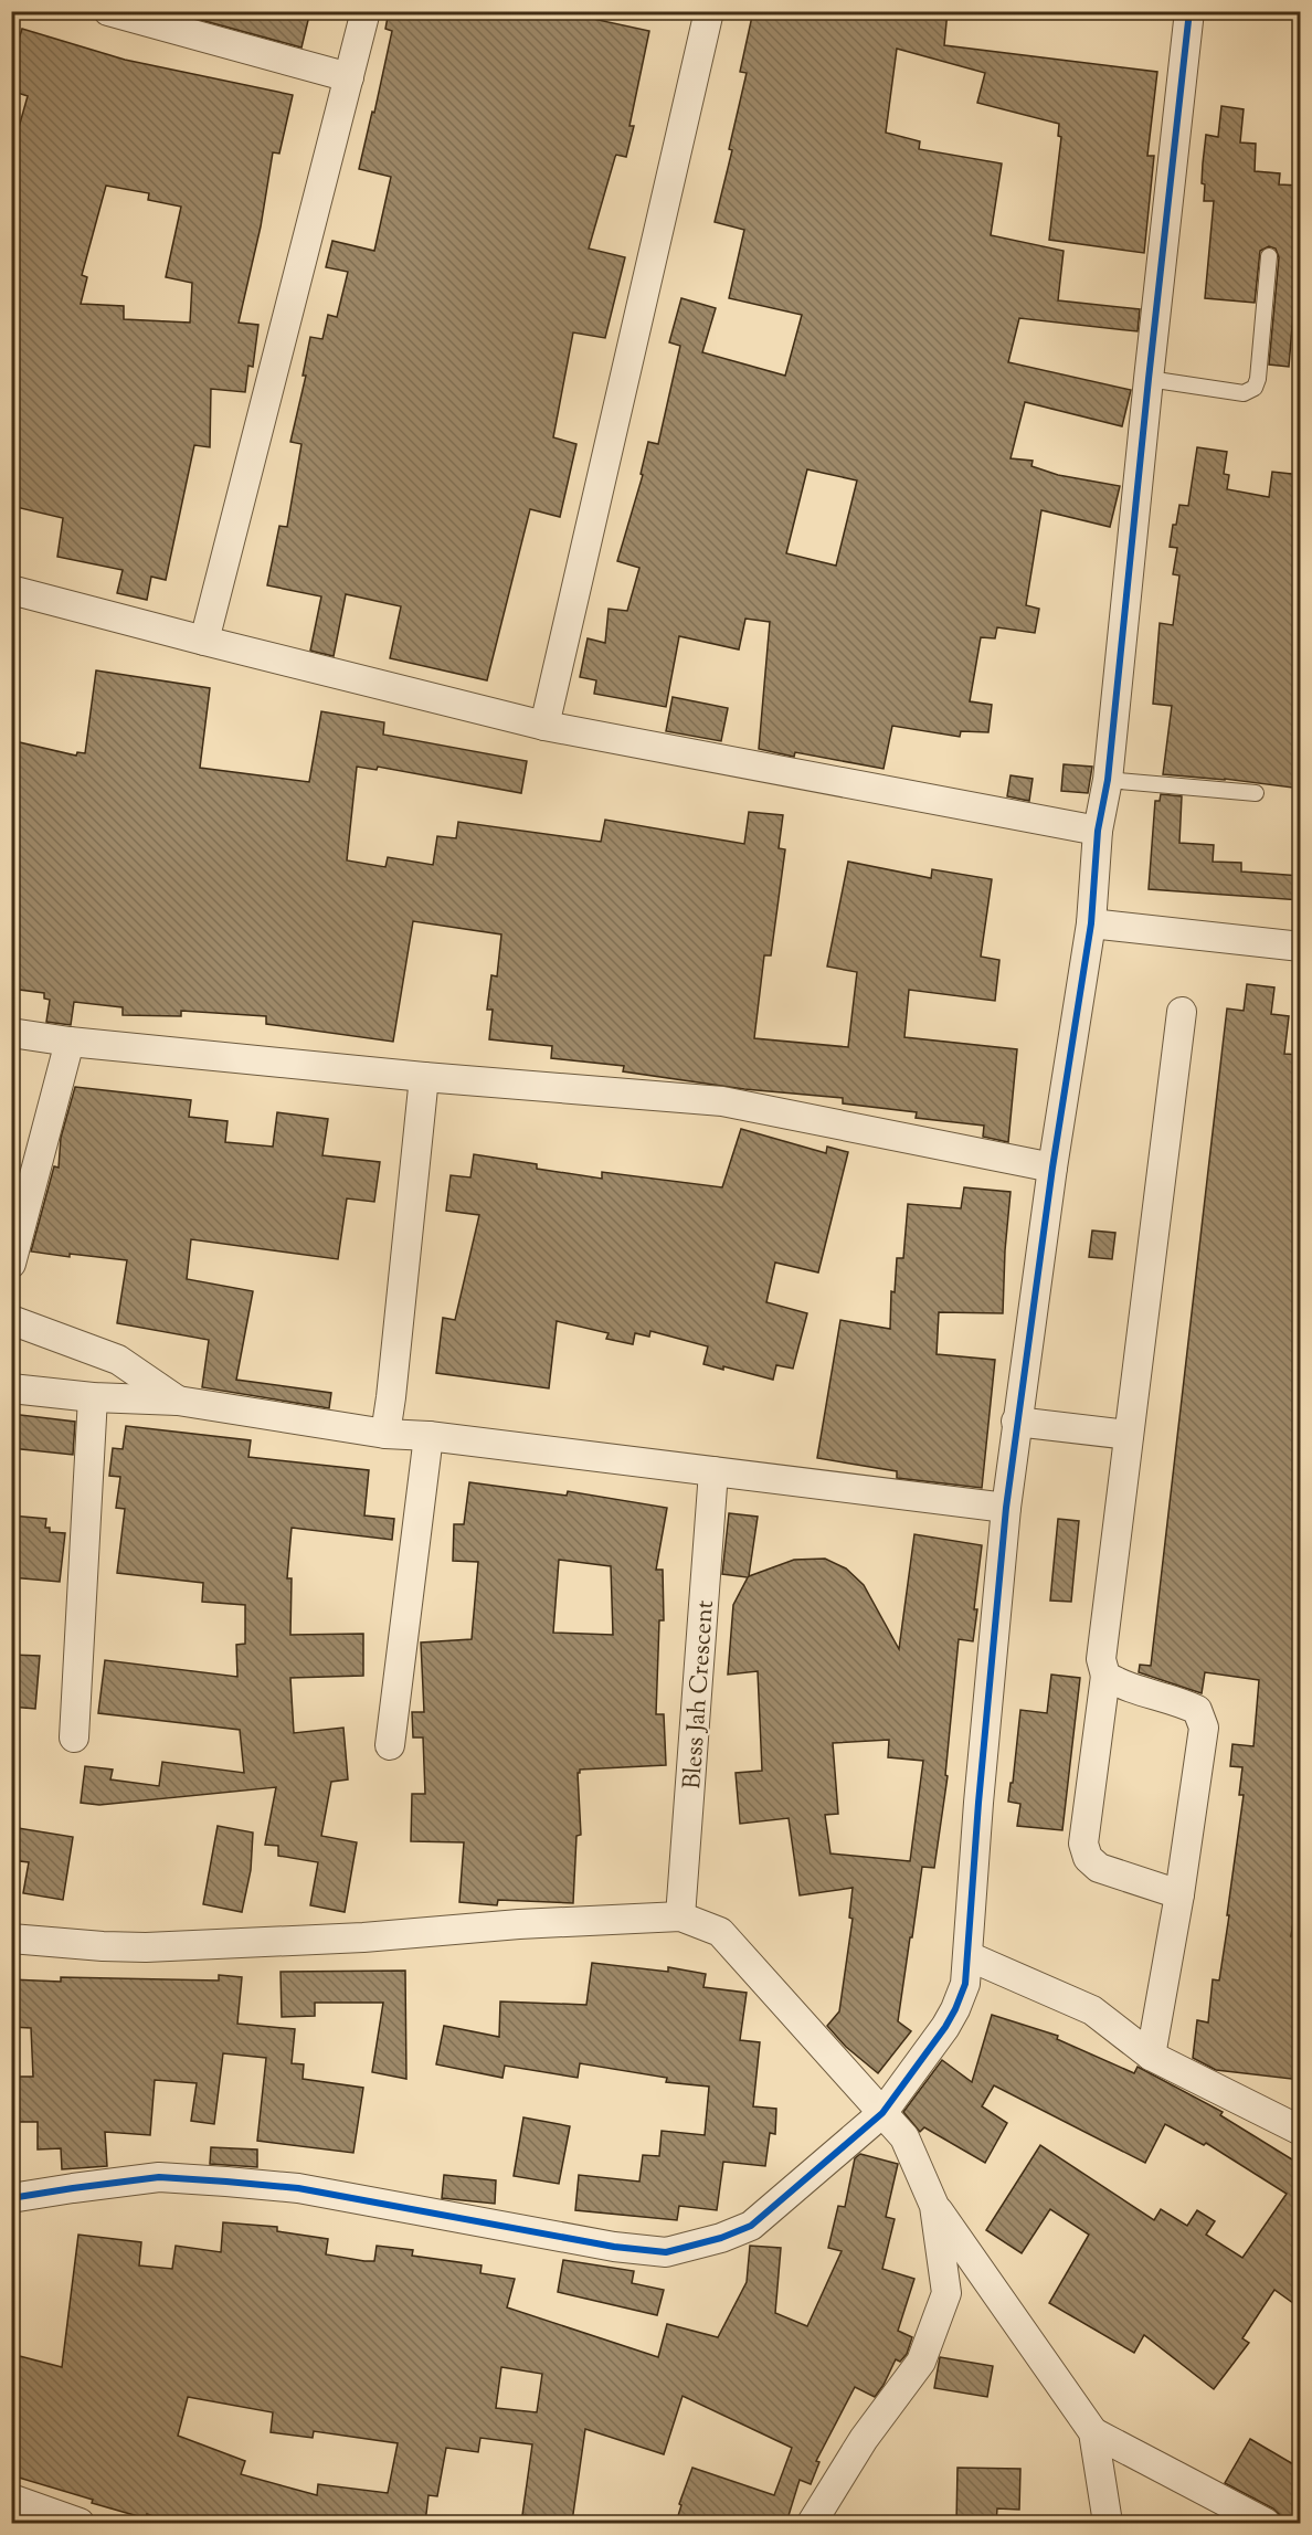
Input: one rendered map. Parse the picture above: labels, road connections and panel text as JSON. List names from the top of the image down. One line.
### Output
{"streets":{"street":["Bless Jah Crescent"]}}
